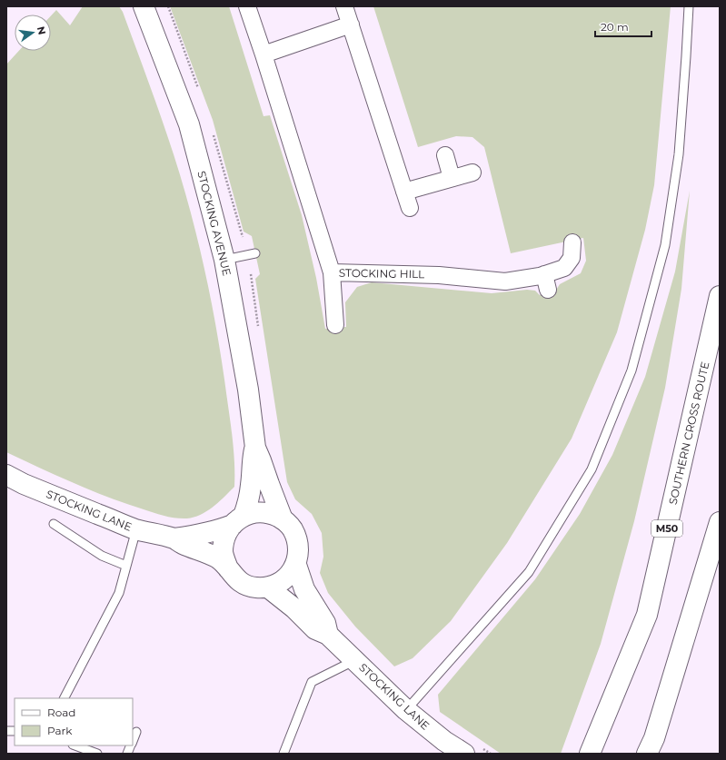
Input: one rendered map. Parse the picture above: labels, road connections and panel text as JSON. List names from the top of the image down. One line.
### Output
{"streets":{"main road":["STOCKING AVENUE","SOUTHERN CROSS ROUTE","STOCKING LANE","M50"],"street":["STOCKING HILL"]},"crossings":[["STOCKING AVENUE","STOCKING LANE"]],"legend":["Road","Park"],"scale_bar":"20 m","north":"right"}
